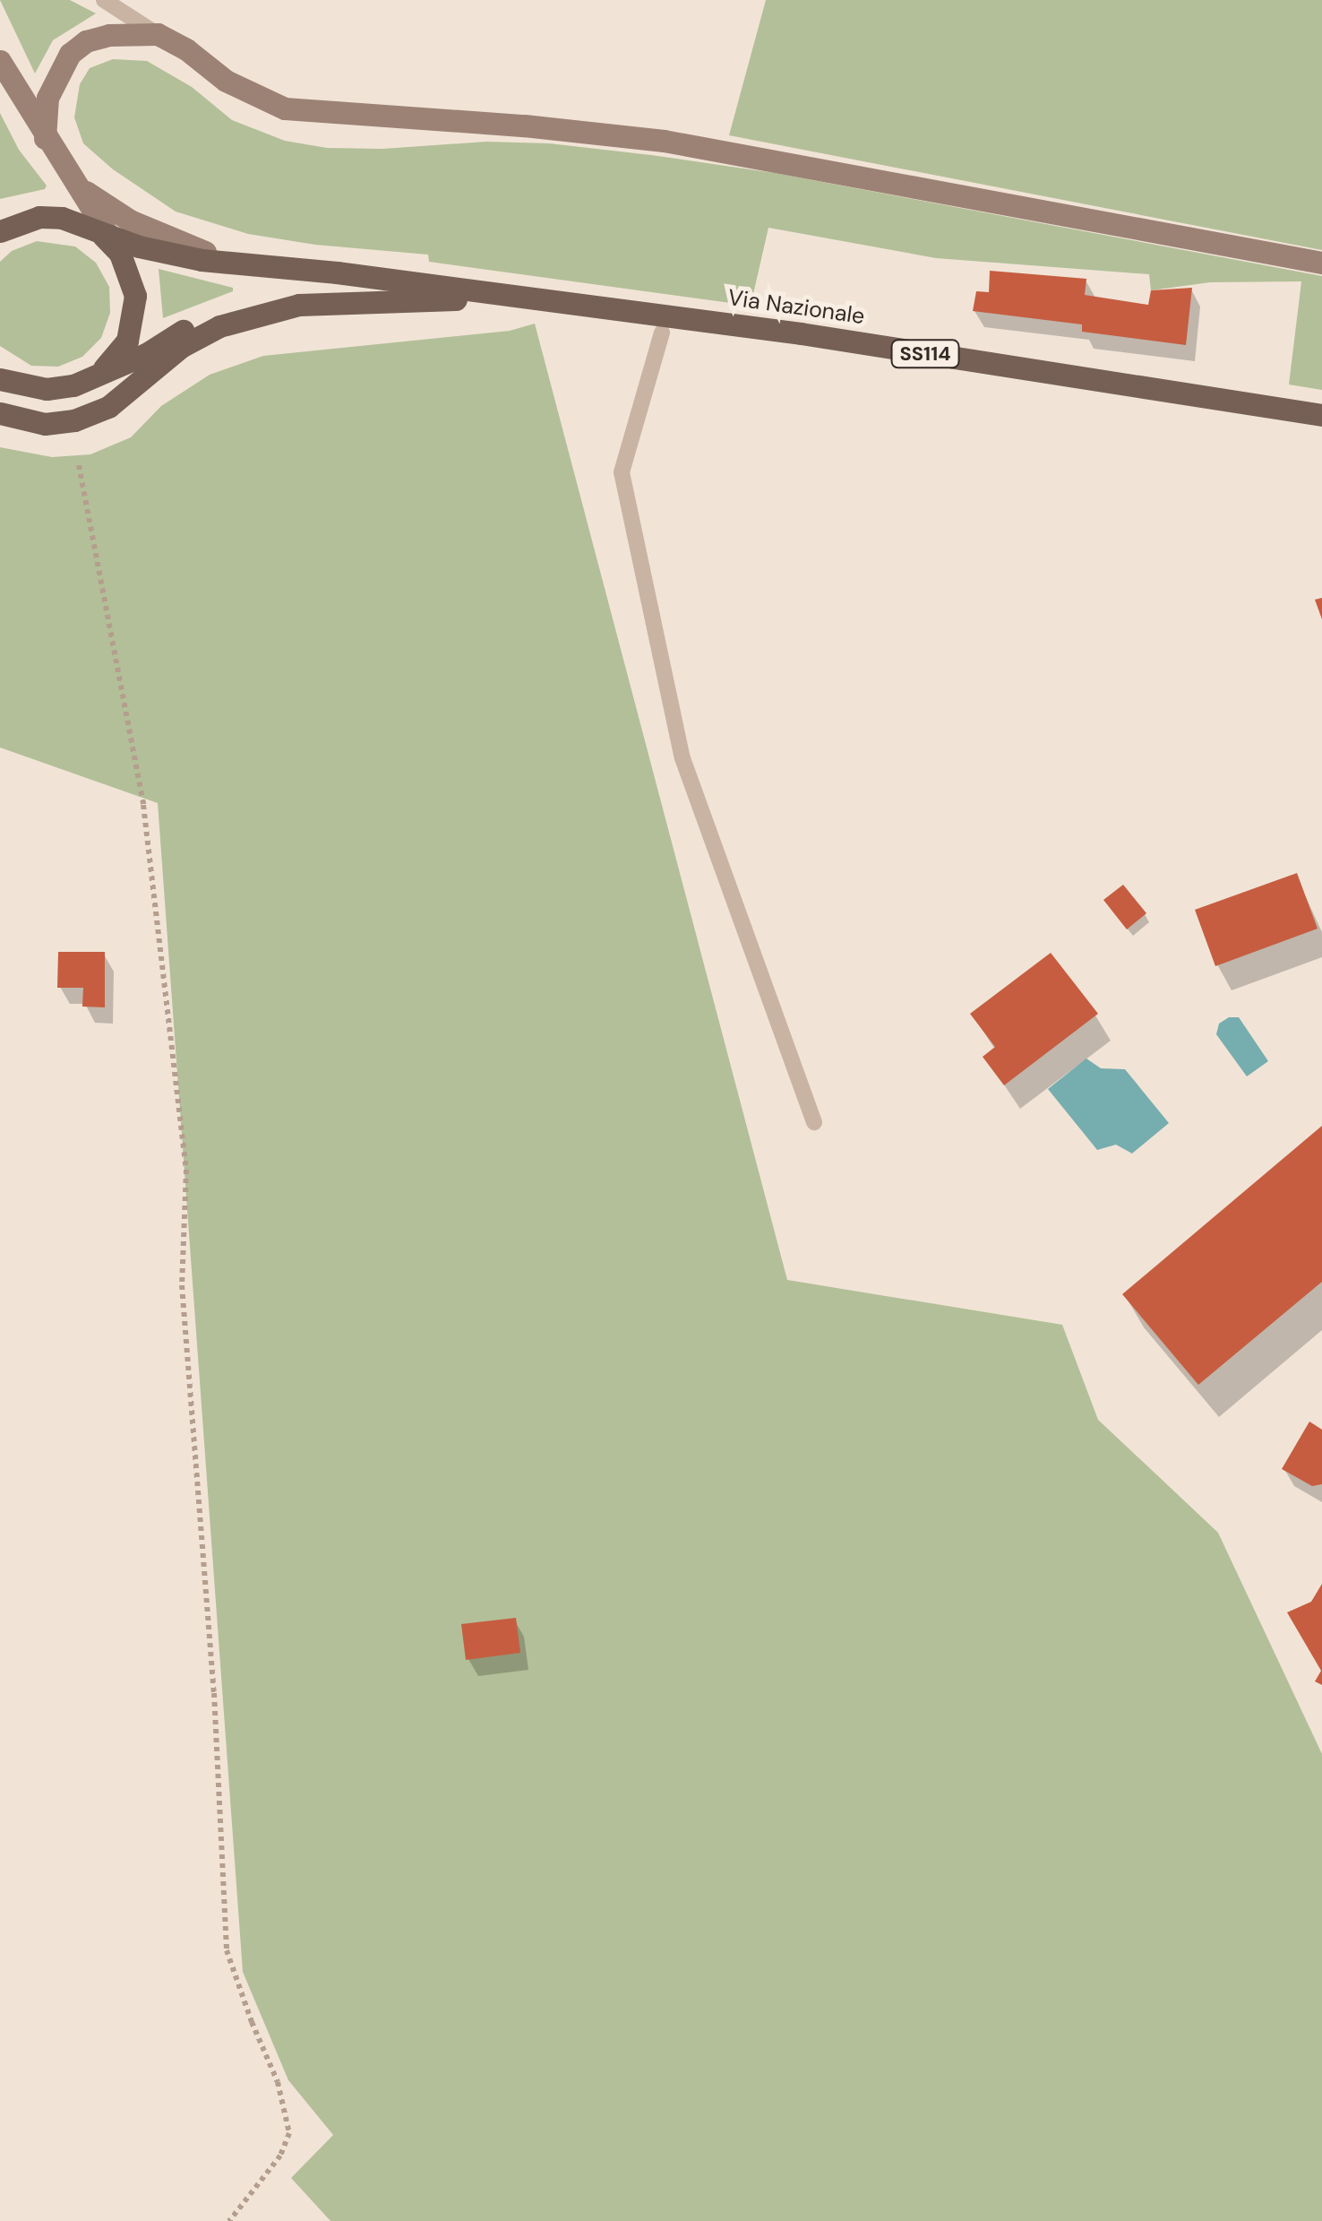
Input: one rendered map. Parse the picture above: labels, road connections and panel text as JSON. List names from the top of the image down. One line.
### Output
{"streets":{"main road":["Via Nazionale","SS114"]}}
